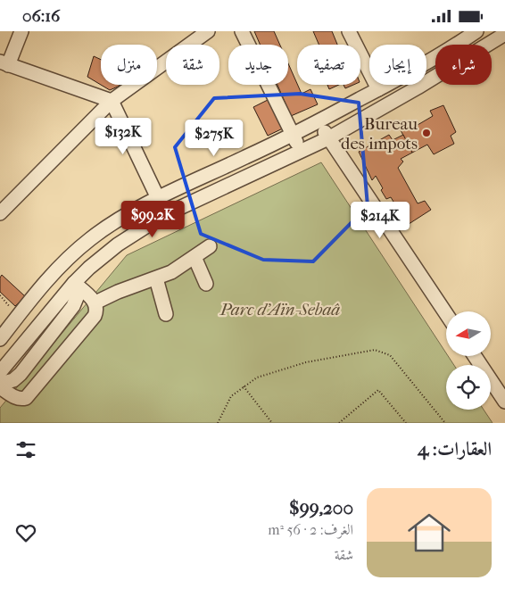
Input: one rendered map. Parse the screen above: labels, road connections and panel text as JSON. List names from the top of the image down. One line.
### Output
{"parks":["Parc d'Aïn-Sebaâ"],"places":["Bureau des impots"],"north":"left","page":{"status":"06:16","chip":["شراء","إيجار","تصفية","جديد","شقة","منزل"],"price":["$132K","$275K","$99.2K","$214K"],"heading":"العقارات: 4","list":[{"name":"$99,200","note":"الغرف: 2 · 56 m² · شقة"}]}}
